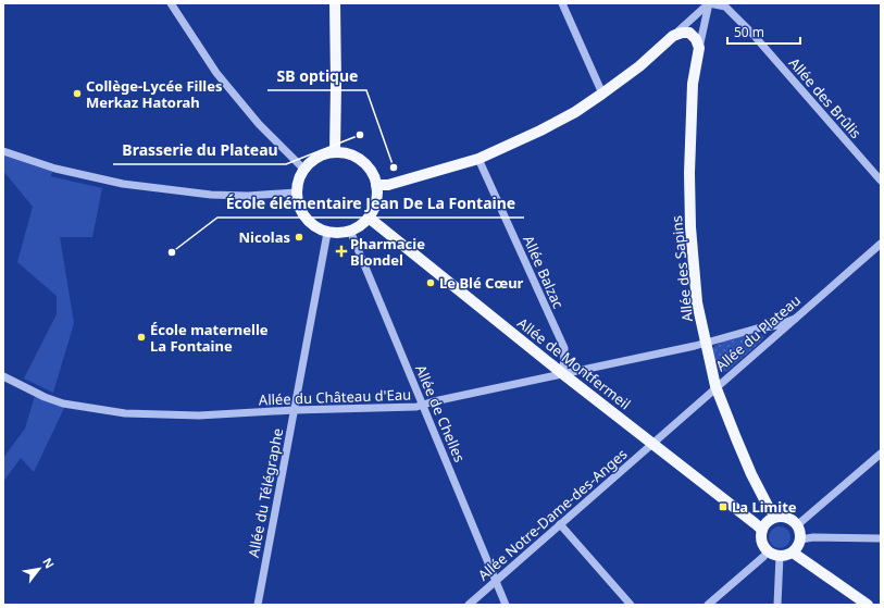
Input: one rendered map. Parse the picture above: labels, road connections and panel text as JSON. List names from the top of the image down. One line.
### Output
{"streets":{"main road":["Allée des Sapins","Allée de Montfermeil"],"street":["Allée des Brûlis","Allée Balzac","Allée du Plateau","Allée du Château d'Eau","Allée de Chelles","Allée du Télégraphe","Allée Notre-Dame-des-Anges"]},"crossings":[["Allée des Brûlis","Allée des Sapins"],["Allée des Sapins","Allée du Plateau"],["Allée des Sapins","Allée de Montfermeil"],["Allée des Sapins","Allée du Château d'Eau"],["Allée Balzac","Allée de Montfermeil"],["Allée Balzac","Allée du Château d'Eau"],["Allée du Plateau","Allée de Montfermeil"],["Allée du Plateau","Allée du Château d'Eau"],["Allée du Plateau","Allée Notre-Dame-des-Anges"],["Allée de Montfermeil","Allée du Château d'Eau"],["Allée de Montfermeil","Allée de Chelles"],["Allée de Montfermeil","Allée du Télégraphe"],["Allée de Montfermeil","Allée Notre-Dame-des-Anges"],["Allée du Château d'Eau","Allée de Chelles"],["Allée du Château d'Eau","Allée du Télégraphe"],["Allée de Chelles","Allée du Télégraphe"],["Allée de Chelles","Allée Notre-Dame-des-Anges"]],"places":{"other":["Collège-Lycée Filles Merkaz Hatorah","Brasserie du Plateau","SB optique","Nicolas","École élémentaire Jean De La Fontaine","Le Blé Cœur","École maternelle La Fontaine"],"health":["Pharmacie Blondel"],"transit":["La Limite"]},"scale_bar":"50 m","north":"top right"}
